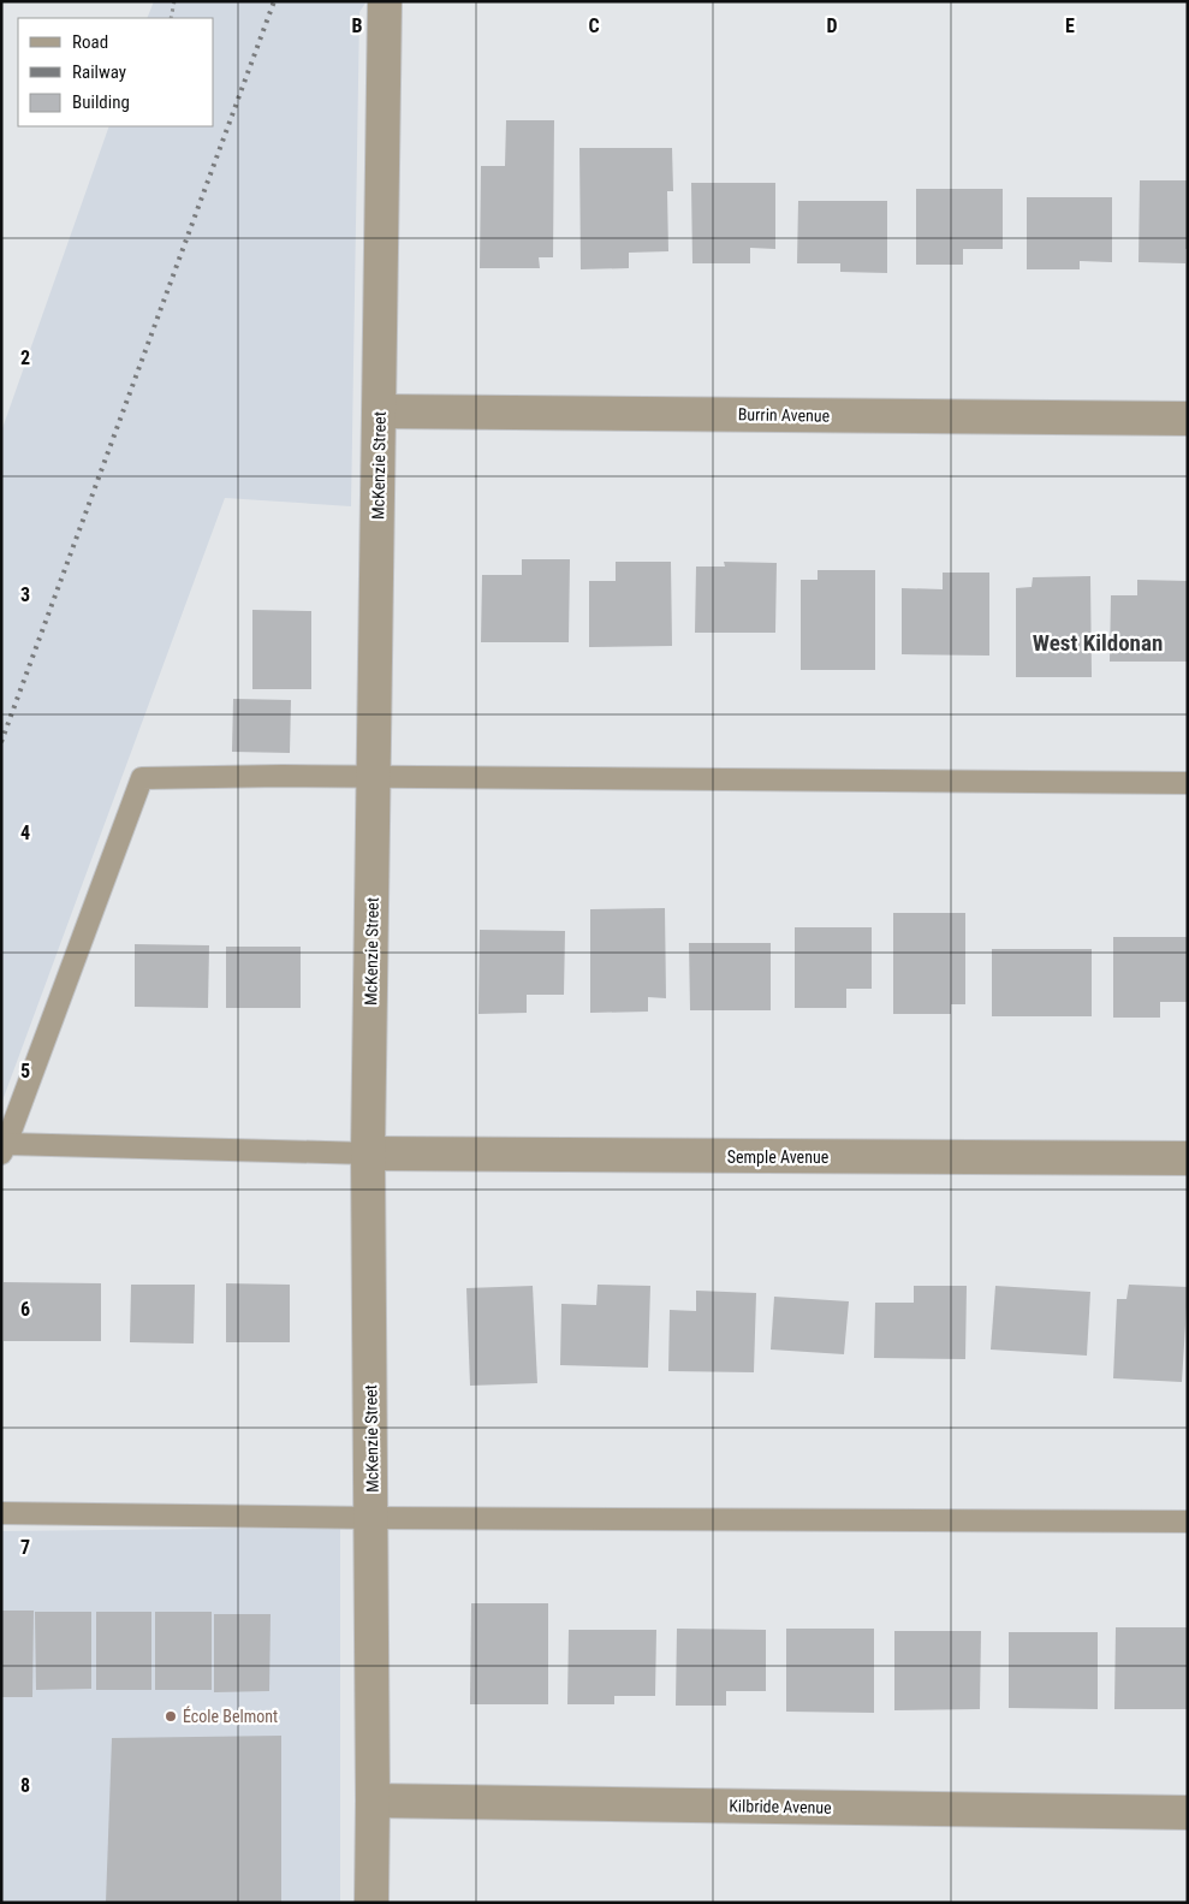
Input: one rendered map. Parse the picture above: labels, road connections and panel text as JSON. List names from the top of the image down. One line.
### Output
{"streets":{"street":["Burrin Avenue","McKenzie Street","Semple Avenue","Kilbride Avenue"]},"crossings":[["Burrin Avenue","McKenzie Street"],["McKenzie Street","Semple Avenue"],["McKenzie Street","Kilbride Avenue"]],"districts":["West Kildonan"],"places":["École Belmont"],"legend":["Road","Railway","Building"],"grid":{"columns":["B","C","D","E"],"rows":["2","3","4","5","6","7","8"]}}
